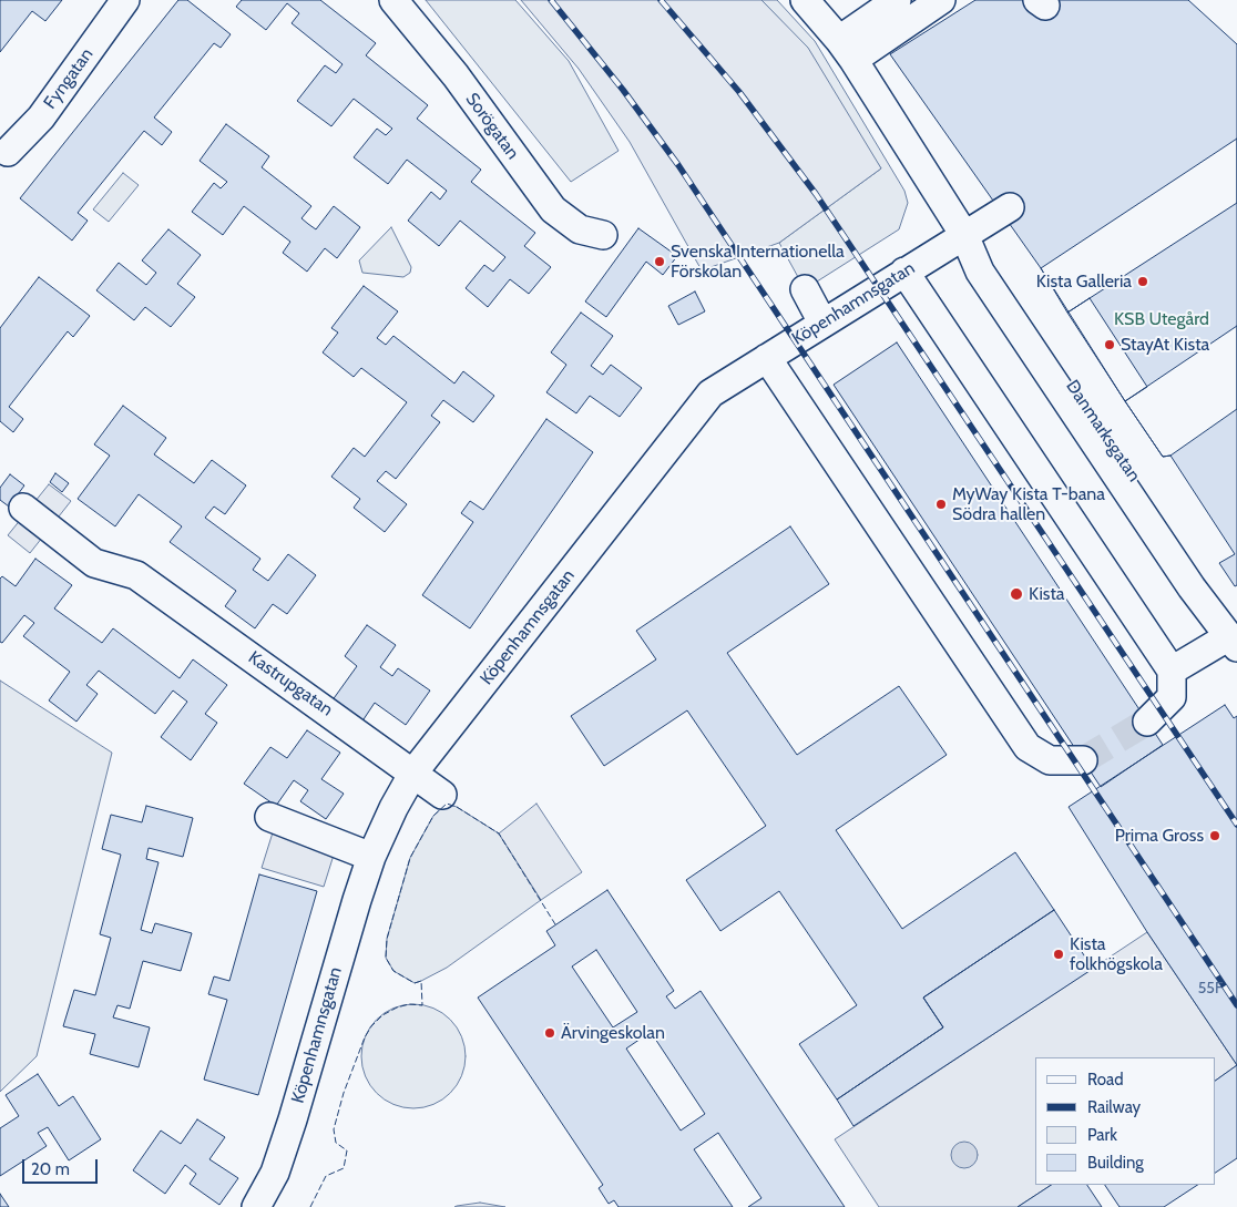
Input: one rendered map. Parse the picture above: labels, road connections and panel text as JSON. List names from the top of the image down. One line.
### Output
{"streets":{"street":["Fyngatan","Sorögatan","Köpenhamnsgatan","Danmarksgatan","Kastrupgatan"]},"crossings":[["Köpenhamnsgatan","Danmarksgatan"],["Köpenhamnsgatan","Kastrupgatan"]],"parks":["KSB Utegård"],"places":["Svenska Internationella Förskolan","Kista Galleria","StayAt Kista","MyWay Kista T-bana Södra hallen","Kista","Prima Gross","Kista folkhögskola","Ärvingeskolan"],"house_numbers":["55F"],"legend":["Road","Railway","Park","Building"],"scale_bar":"20 m"}
